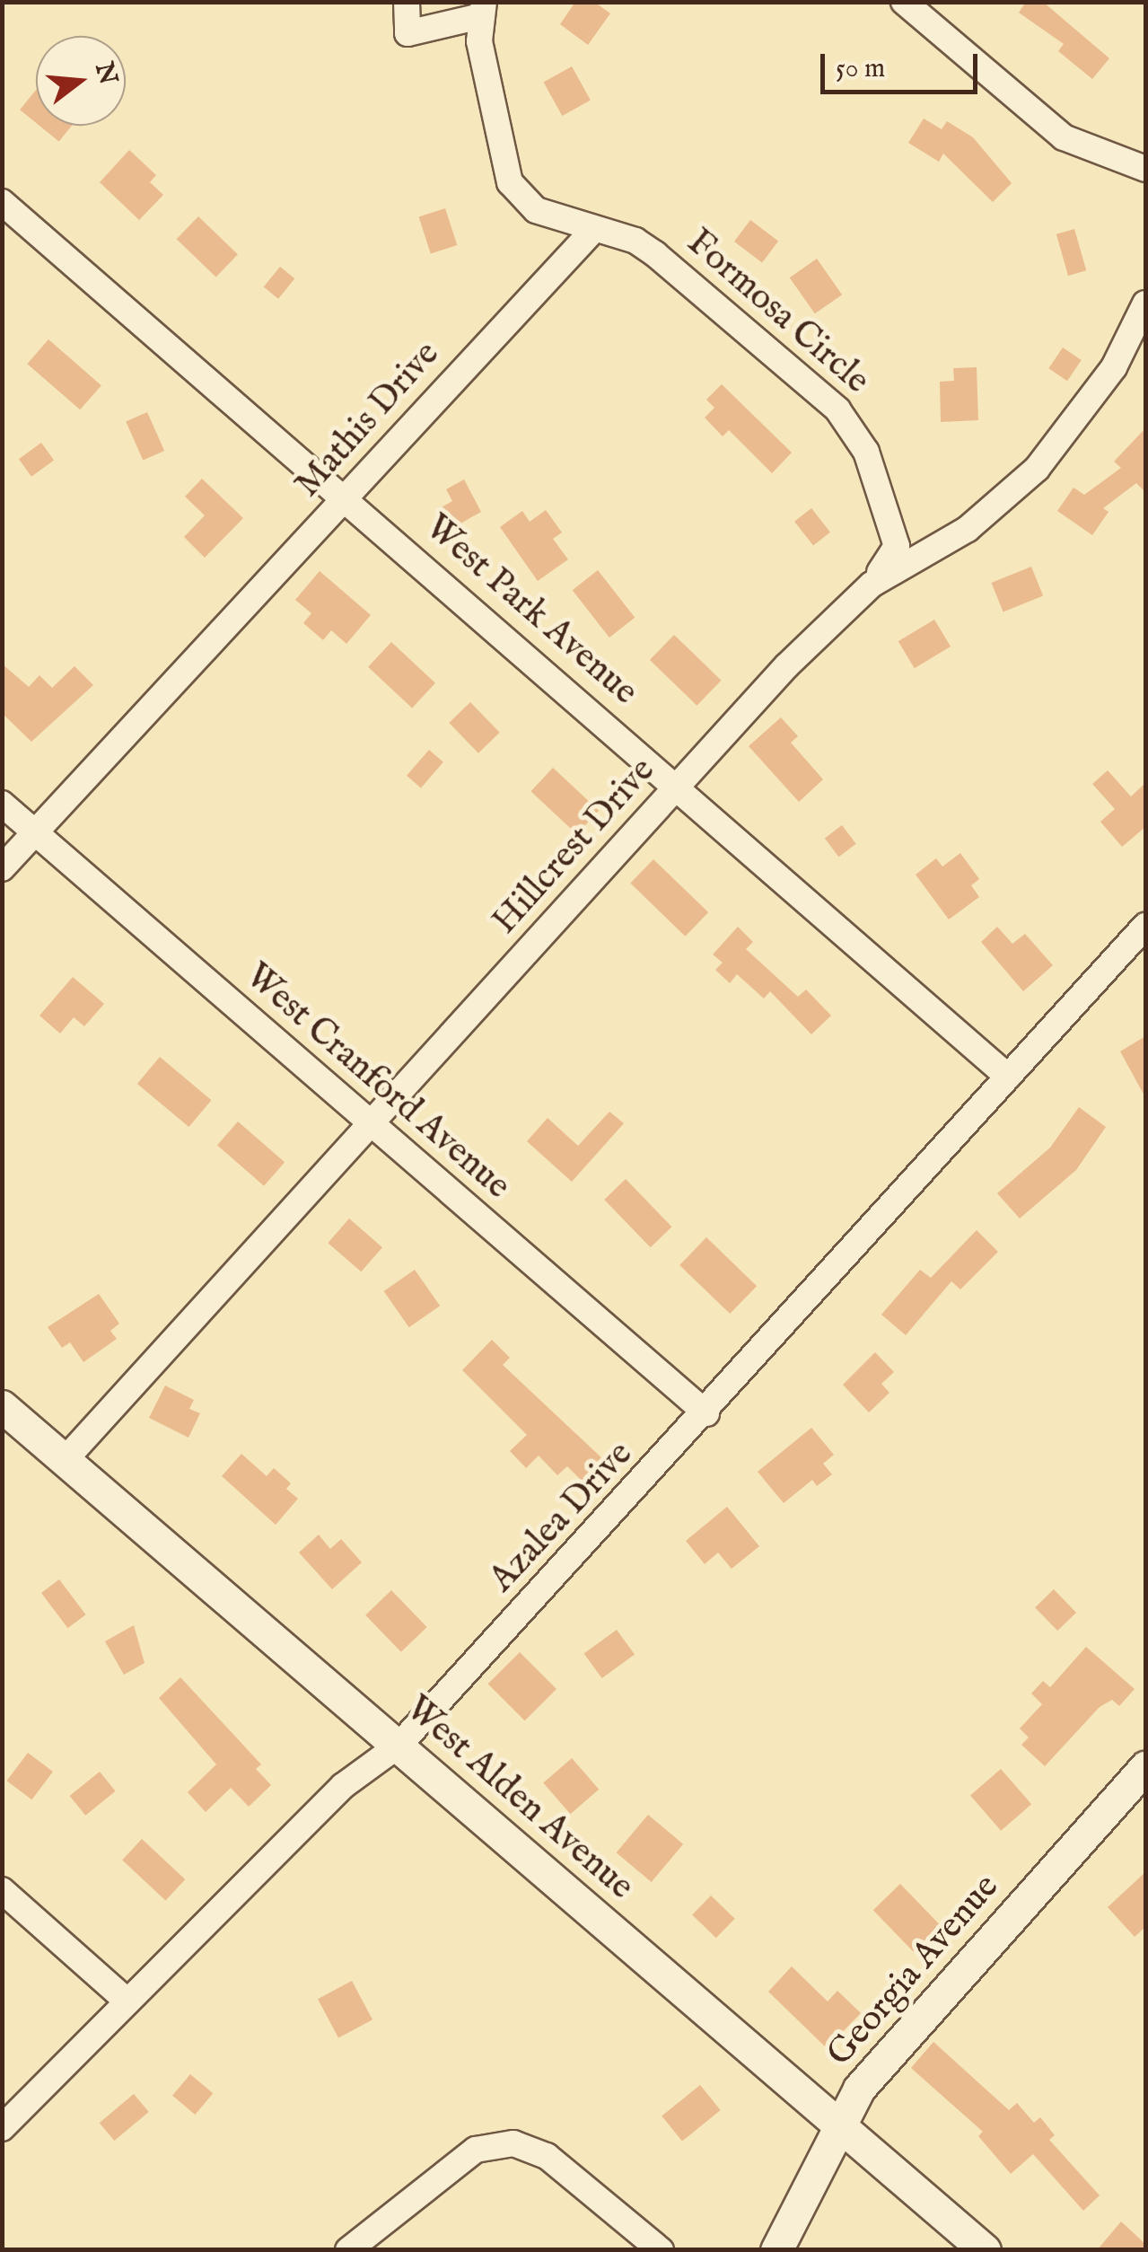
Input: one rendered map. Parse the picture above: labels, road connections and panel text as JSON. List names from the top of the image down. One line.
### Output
{"streets":{"street":["Formosa Circle","Mathis Drive","West Park Avenue","Hillcrest Drive","West Cranford Avenue","Azalea Drive","West Alden Avenue","Georgia Avenue"]},"crossings":[["Formosa Circle","Mathis Drive"],["Formosa Circle","Hillcrest Drive"],["Mathis Drive","West Park Avenue"],["Mathis Drive","West Cranford Avenue"],["West Park Avenue","Hillcrest Drive"],["West Park Avenue","Azalea Drive"],["Hillcrest Drive","West Cranford Avenue"],["Hillcrest Drive","West Alden Avenue"],["West Cranford Avenue","Azalea Drive"],["Azalea Drive","West Alden Avenue"],["West Alden Avenue","Georgia Avenue"]],"scale_bar":"50 m","north":"right"}
